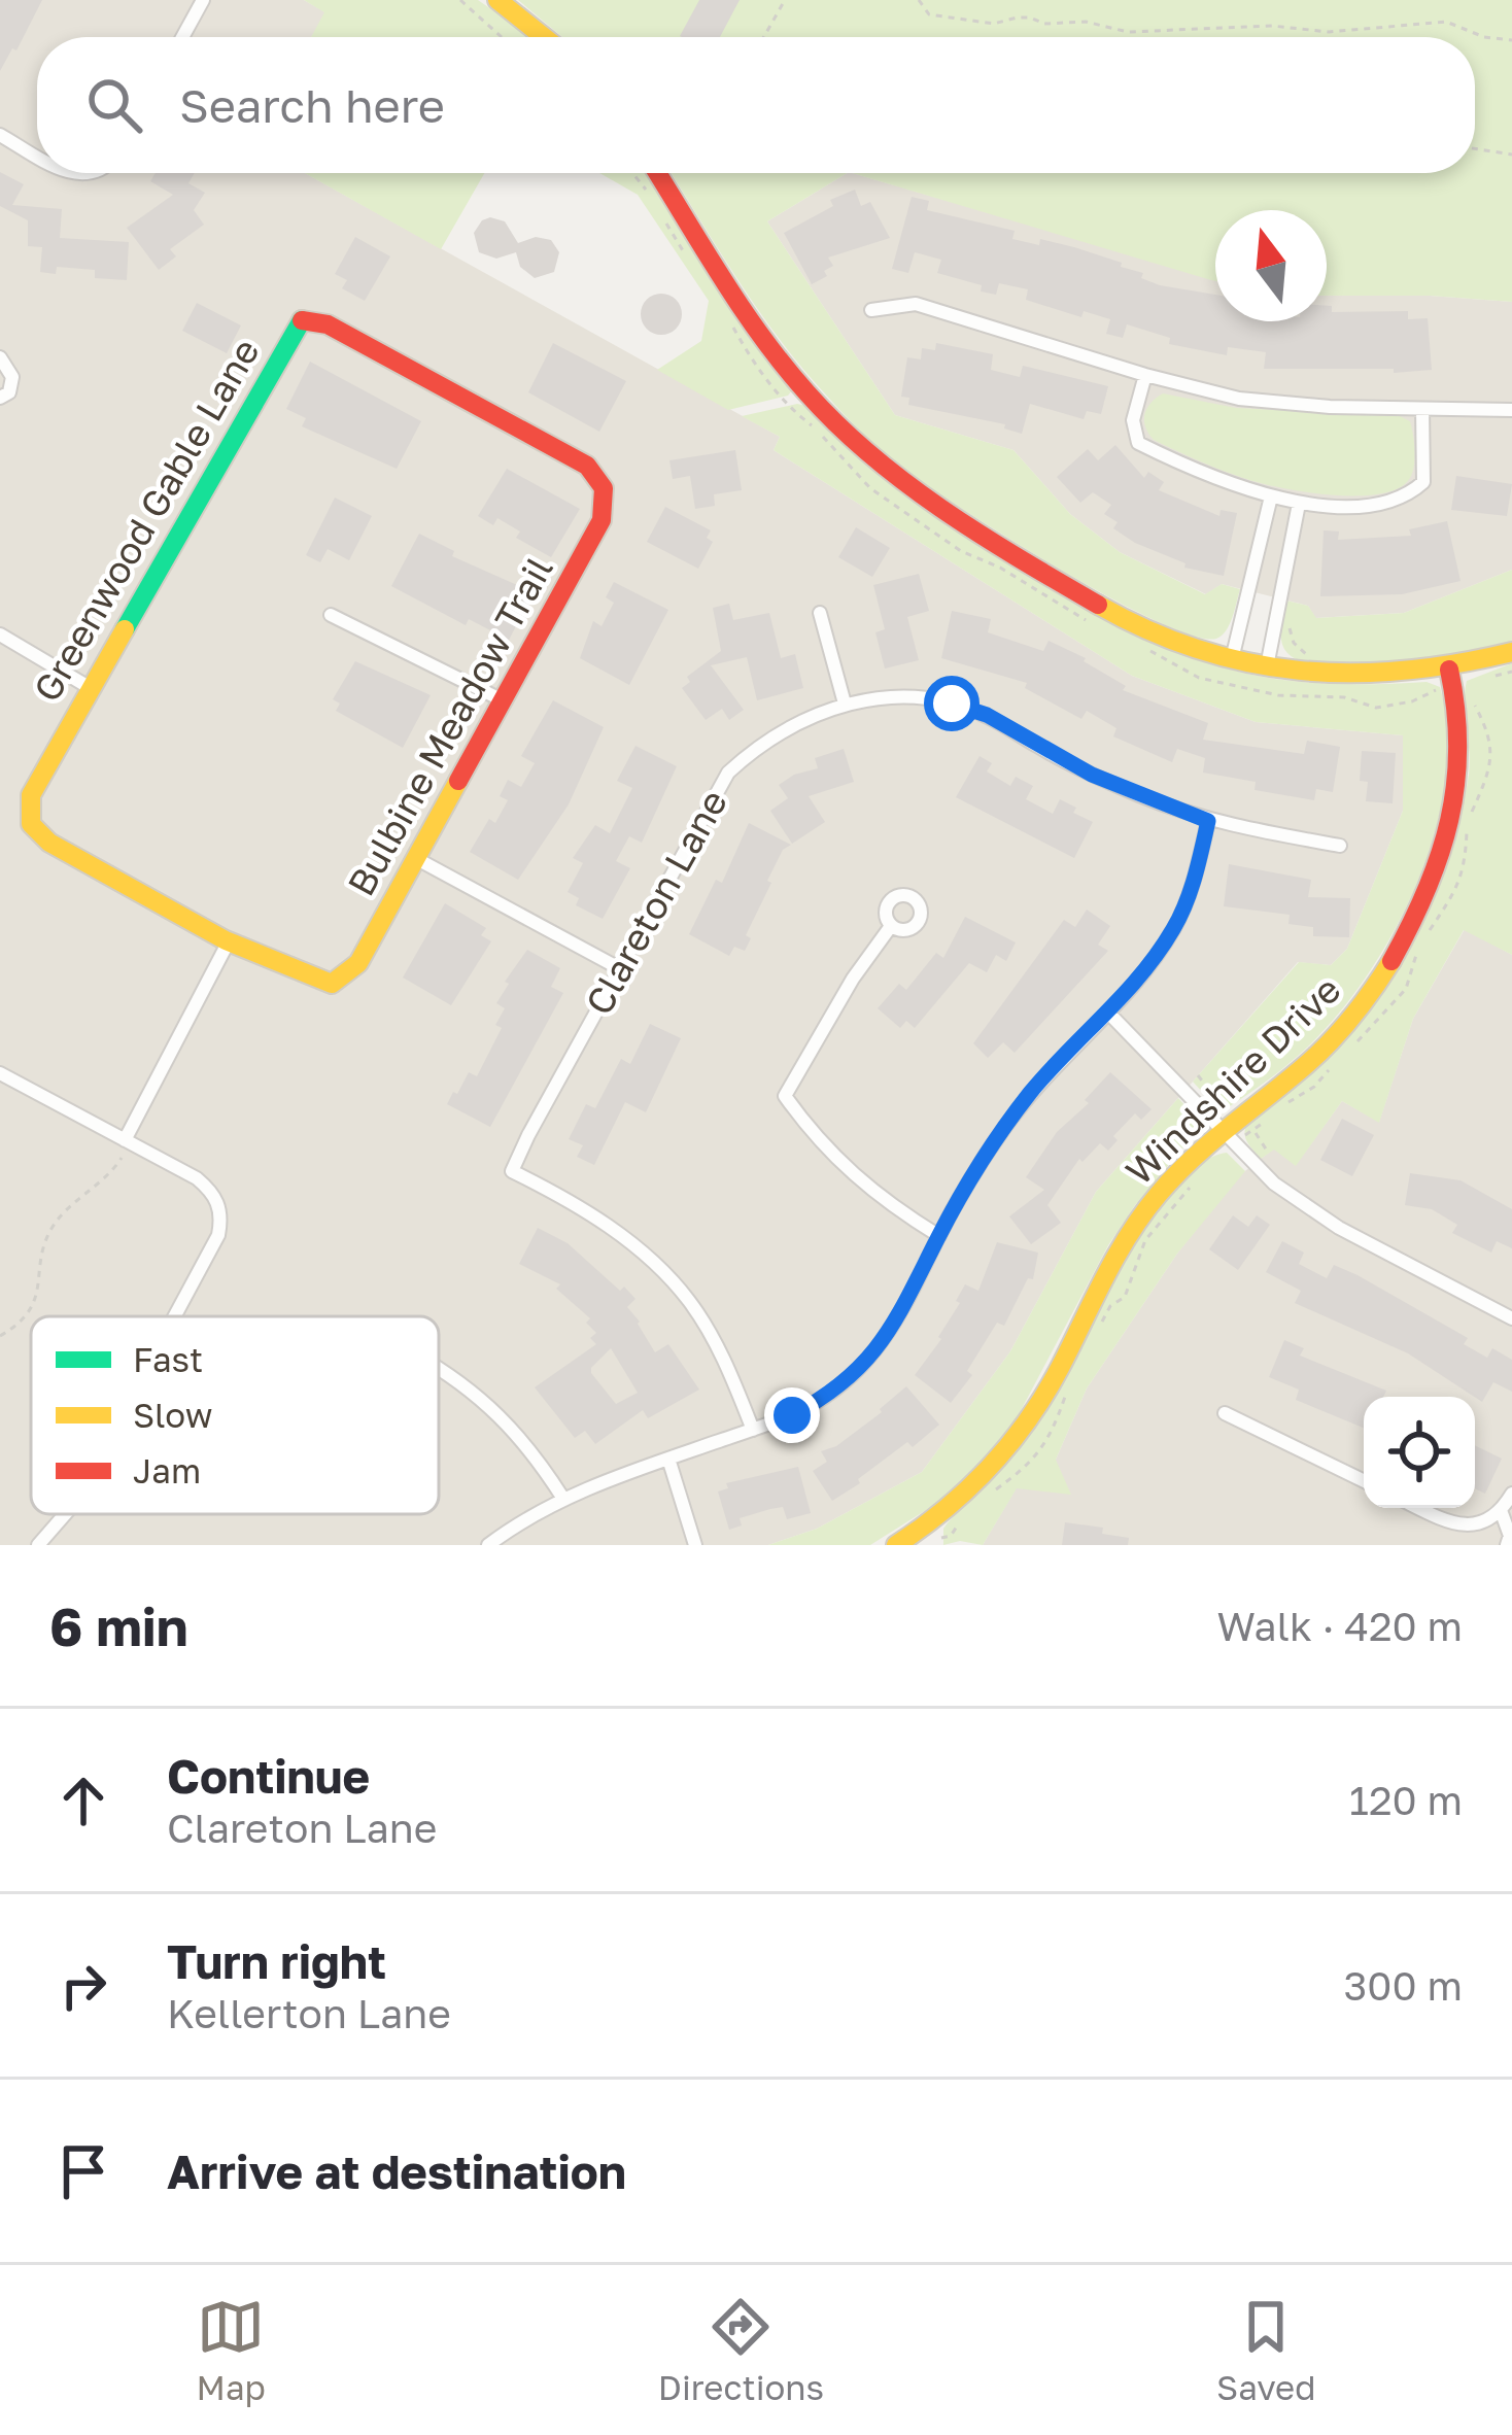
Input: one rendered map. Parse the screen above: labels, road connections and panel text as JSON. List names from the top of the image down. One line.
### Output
{"streets":{"street":["Greenwood Gable Lane","Bulbine Meadow Trail","Clareton Lane","Windshire Drive"]},"crossings":[["Greenwood Gable Lane","Bulbine Meadow Trail"]],"legend":["Fast","Slow","Jam"],"north":"top","page":{"search":"Search here","heading":["6 min","Walk · 420 m"],"list":[["Continue","Clareton Lane","120 m"],["Turn right","Kellerton Lane","300 m"],"Arrive at destination"],"nav":["Map","Directions","Saved"]}}
